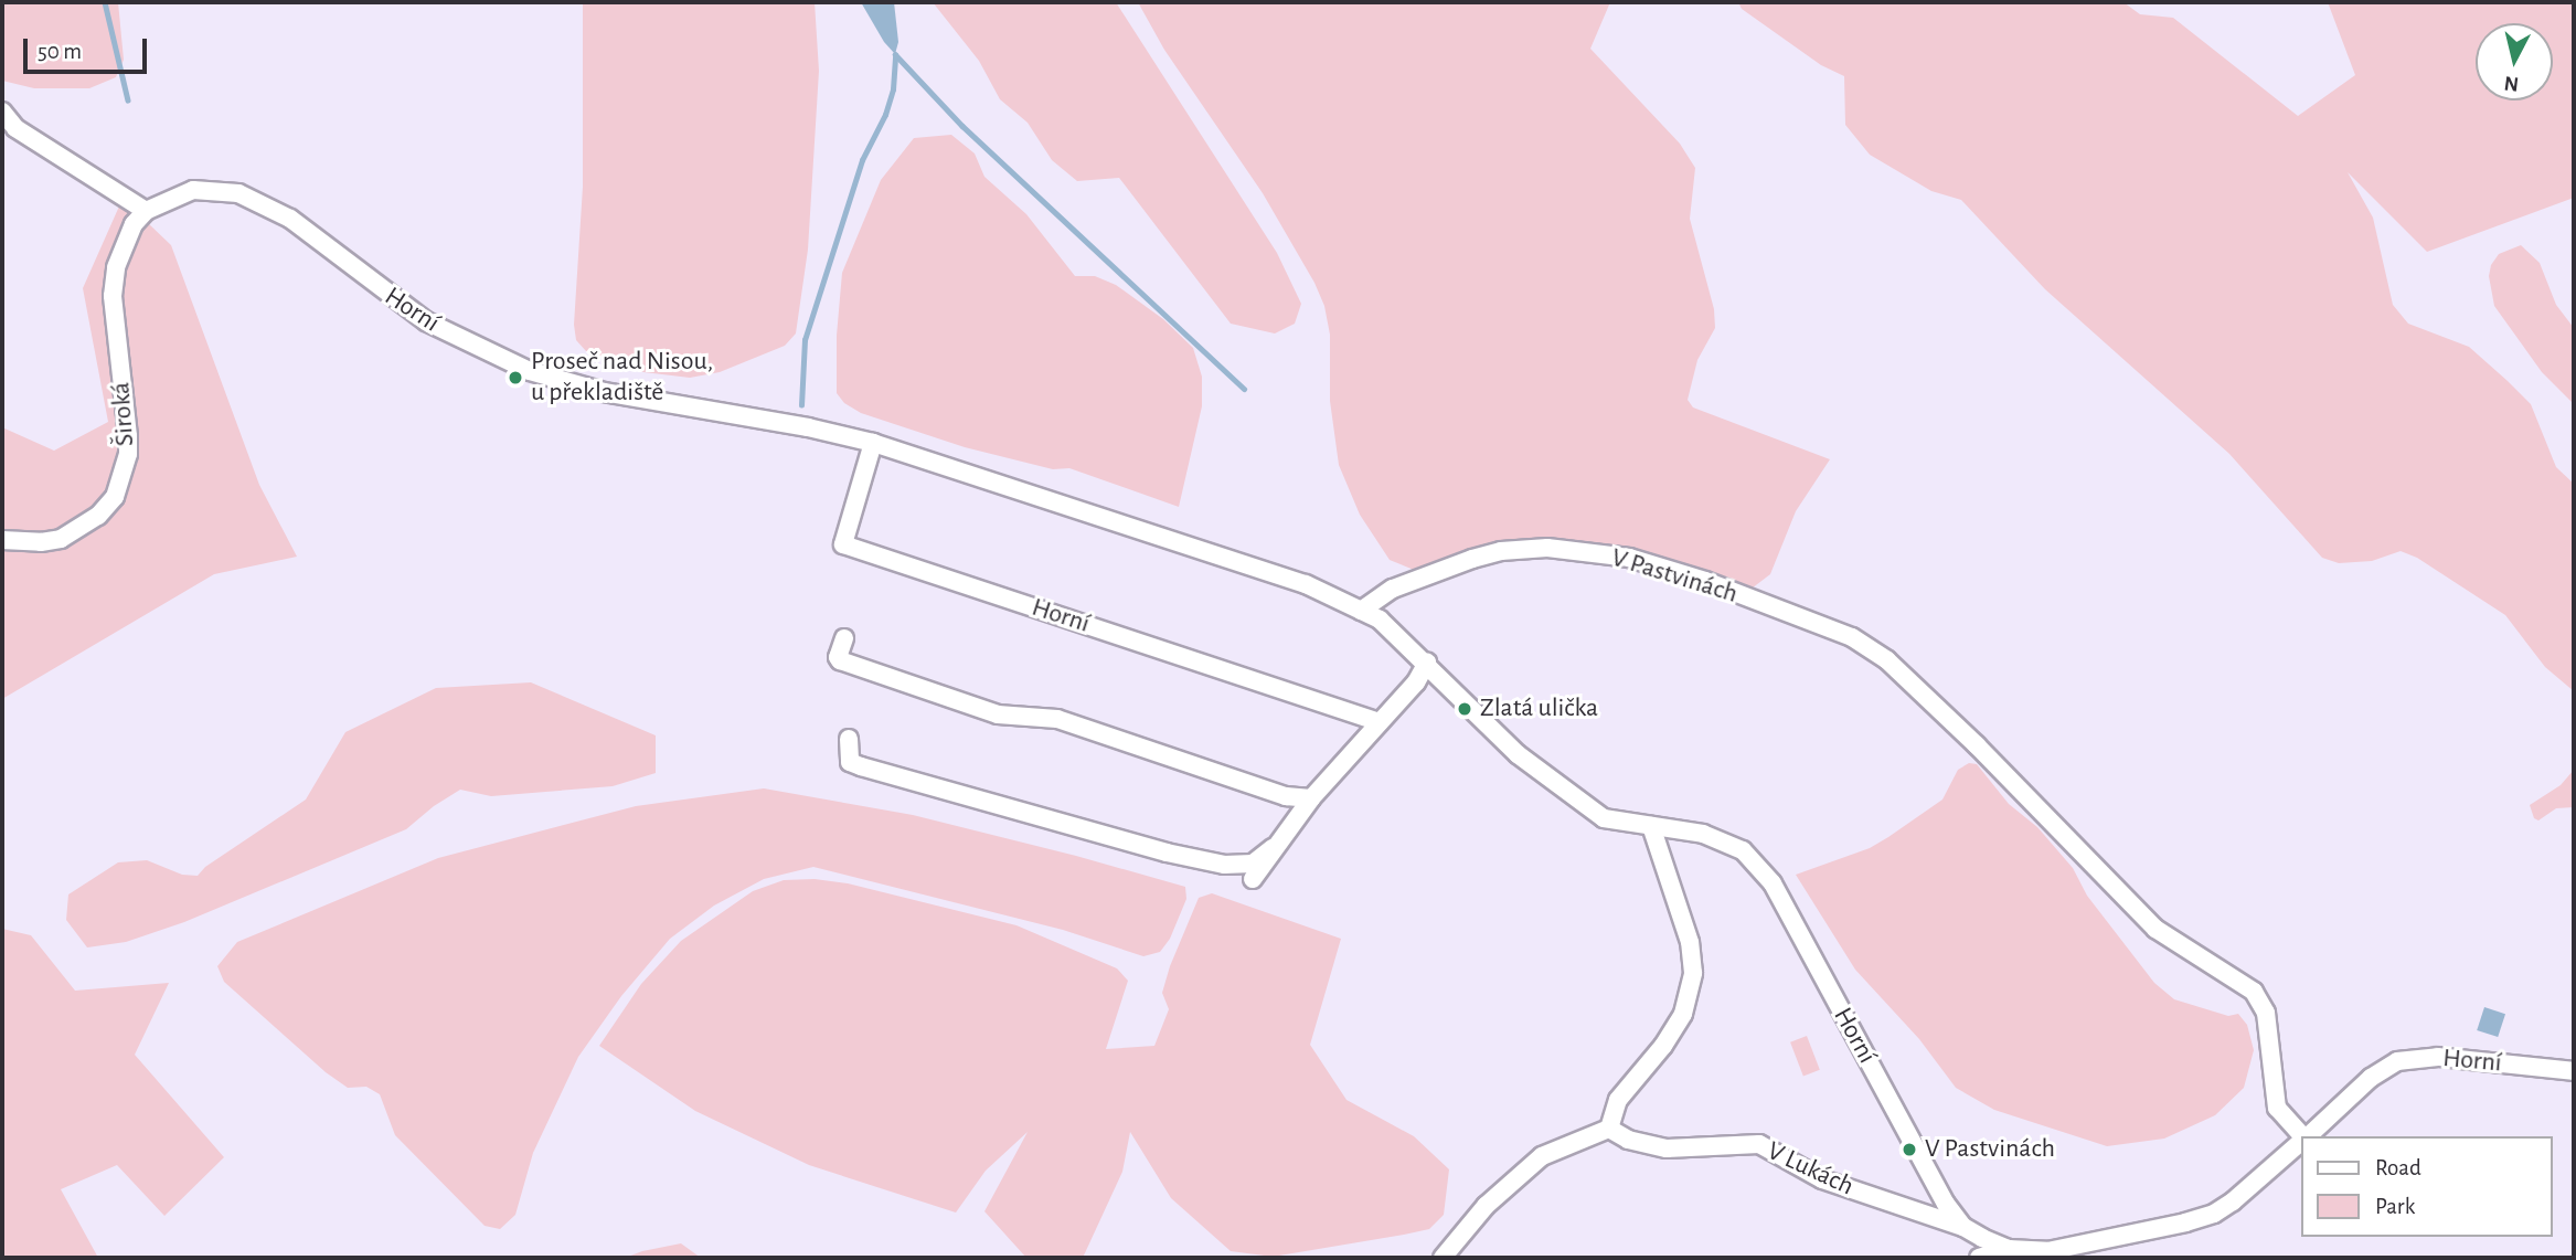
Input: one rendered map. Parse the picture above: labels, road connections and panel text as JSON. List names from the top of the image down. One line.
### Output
{"streets":{"street":["Horní","Široká","V Pastvinách","V Lukách"]},"crossings":[["Horní","Široká"],["Horní","V Pastvinách"],["Horní","V Lukách"]],"places":["Proseč nad Nisou, u překladiště","Zlatá ulička","V Pastvinách"],"legend":["Road","Park"],"scale_bar":"50 m","north":"bottom"}
